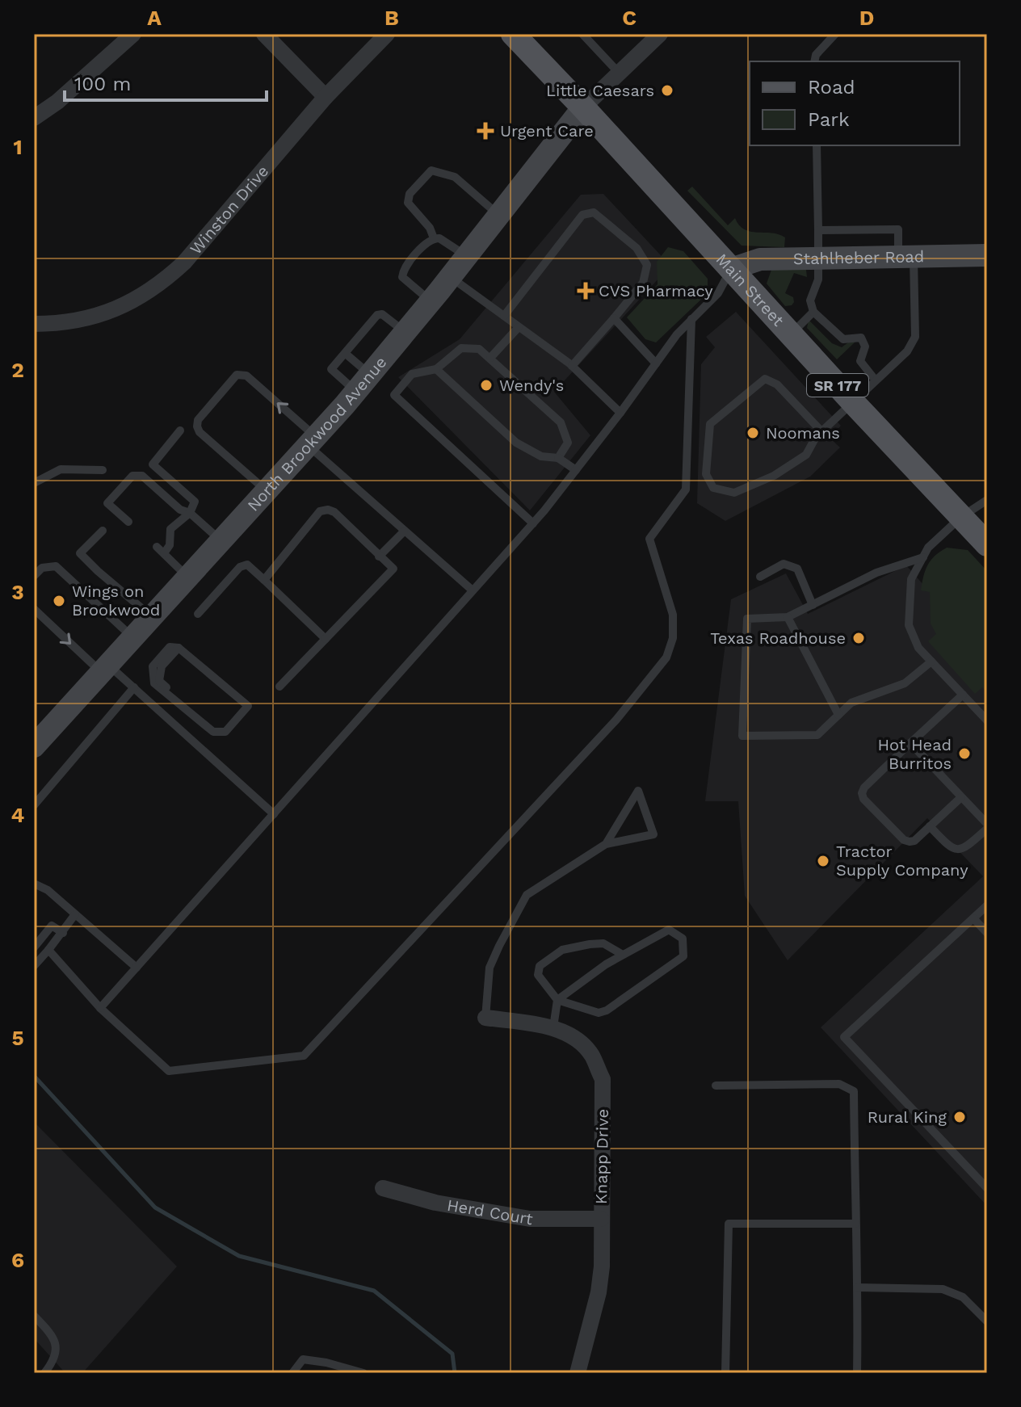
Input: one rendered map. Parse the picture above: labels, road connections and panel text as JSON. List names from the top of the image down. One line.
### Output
{"streets":{"main road":["Main Street","SR 177"],"street":["Winston Drive","Stahlheber Road","North Brookwood Avenue","Knapp Drive","Herd Court"]},"crossings":[["Stahlheber Road","Main Street"],["Main Street","North Brookwood Avenue"],["Knapp Drive","Herd Court"]],"places":{"other":["Little Caesars","Wendy's","Noomans","Wings on Brookwood","Texas Roadhouse","Hot Head Burritos","Tractor Supply Company","Rural King"],"health":["Urgent Care","CVS Pharmacy"]},"legend":["Road","Park"],"scale_bar":"100 m","grid":{"columns":["A","B","C","D"],"rows":["1","2","3","4","5","6"]}}
